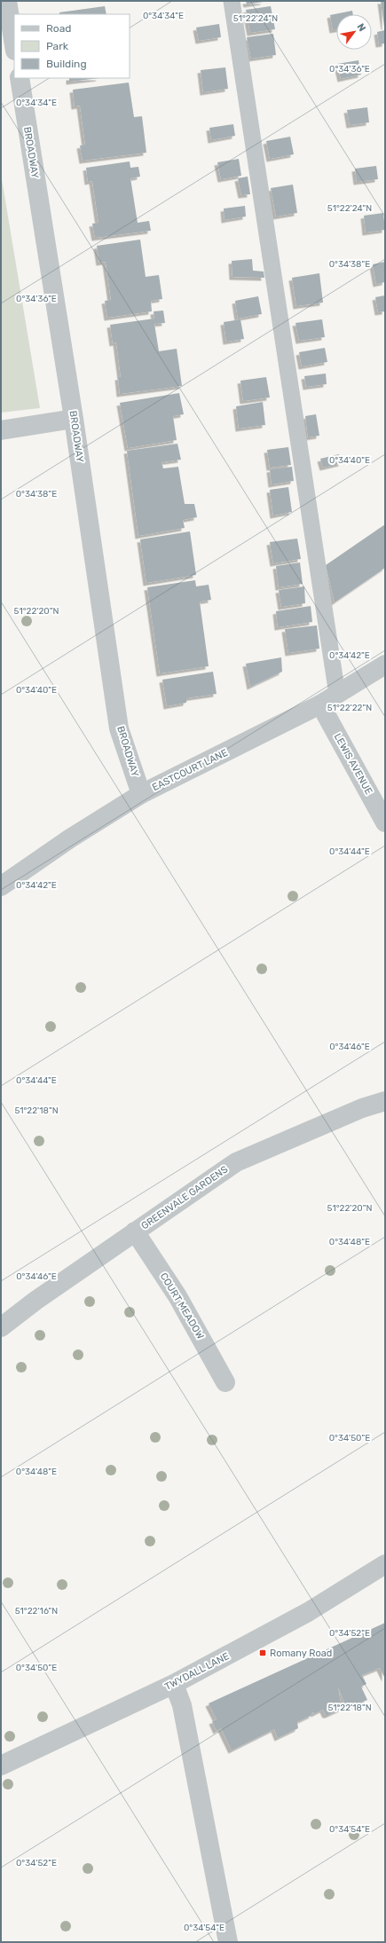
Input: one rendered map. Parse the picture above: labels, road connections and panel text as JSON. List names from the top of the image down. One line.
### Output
{"streets":{"street":["BROADWAY","LEWIS AVENUE","EASTCOURT LANE","GREENVALE GARDENS","COURT MEADOW","TWYDALL LANE"]},"crossings":[["BROADWAY","EASTCOURT LANE"],["LEWIS AVENUE","EASTCOURT LANE"],["GREENVALE GARDENS","COURT MEADOW"]],"places":{"transit":["Romany Road"]},"legend":["Road","Park","Building"],"north":"top right","coordinates":["0°34'34\"E","51°22'24\"N","0°34'36\"E","0°34'38\"E","0°34'40\"E","51°22'20\"N","0°34'42\"E","51°22'22\"N","0°34'44\"E","0°34'46\"E","51°22'18\"N","0°34'48\"E","0°34'50\"E","51°22'16\"N","0°34'52\"E","0°34'54\"E"]}
